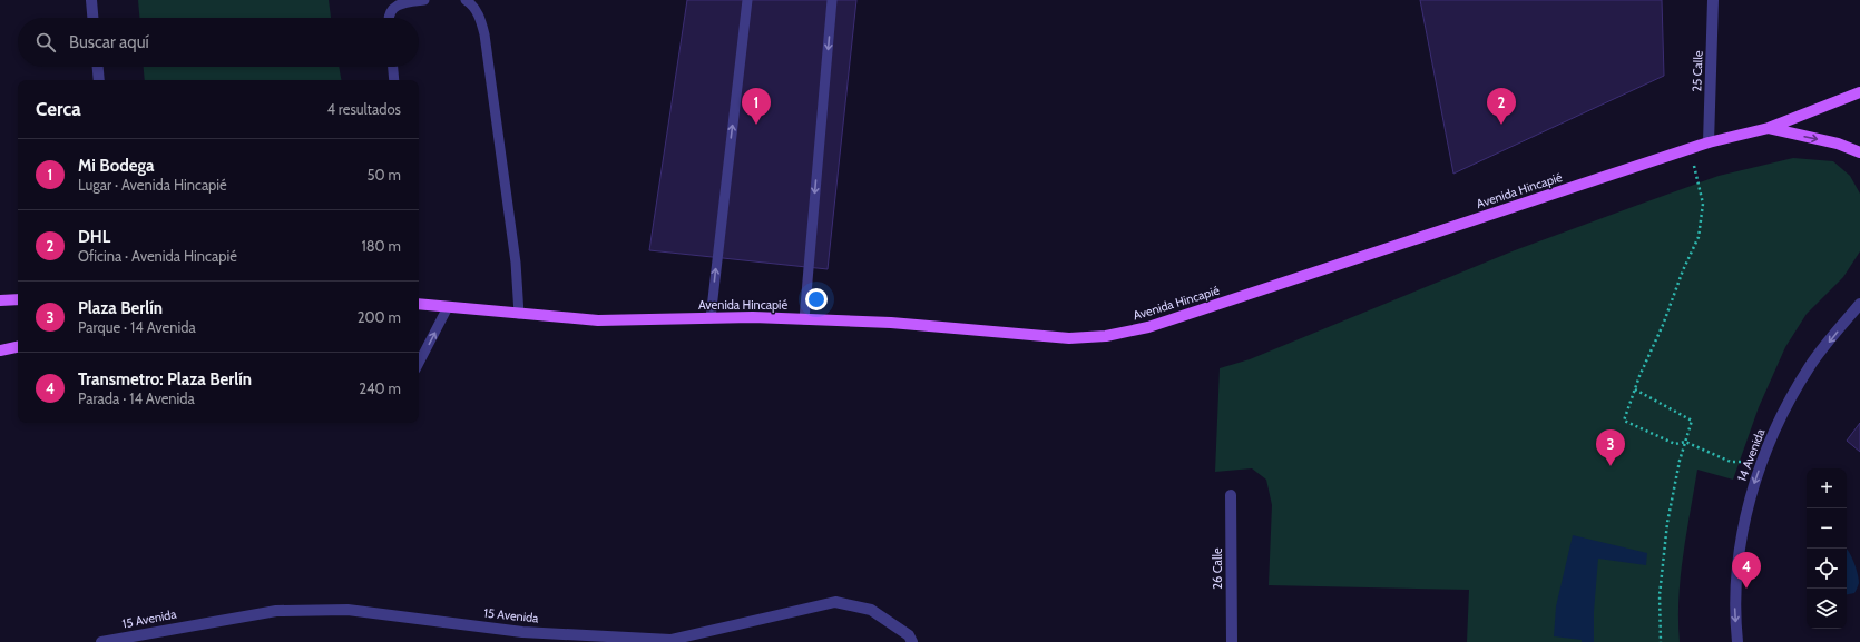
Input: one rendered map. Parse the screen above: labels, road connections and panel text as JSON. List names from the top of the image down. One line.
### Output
{"streets":{"main road":["Avenida Hincapié"],"street":["25 Calle","14 Avenida","26 Calle","15 Avenida"]},"crossings":[["25 Calle","Avenida Hincapié"]],"one_way":["14 Avenida"],"page":{"search":"Buscar aquí","heading":["Cerca","4 resultados"],"pins":["1","2","3","4"],"list":[{"mark":"1","name":"Mi Bodega","note":"Lugar · Avenida Hincapié","value":"50 m"},{"mark":"2","name":"DHL","note":"Oficina · Avenida Hincapié","value":"180 m"},{"mark":"3","name":"Plaza Berlín","note":"Parque · 14 Avenida","value":"200 m"},{"mark":"4","name":"Transmetro: Plaza Berlín","note":"Parada · 14 Avenida","value":"240 m"}],"map_buttons":["+","−"]}}
